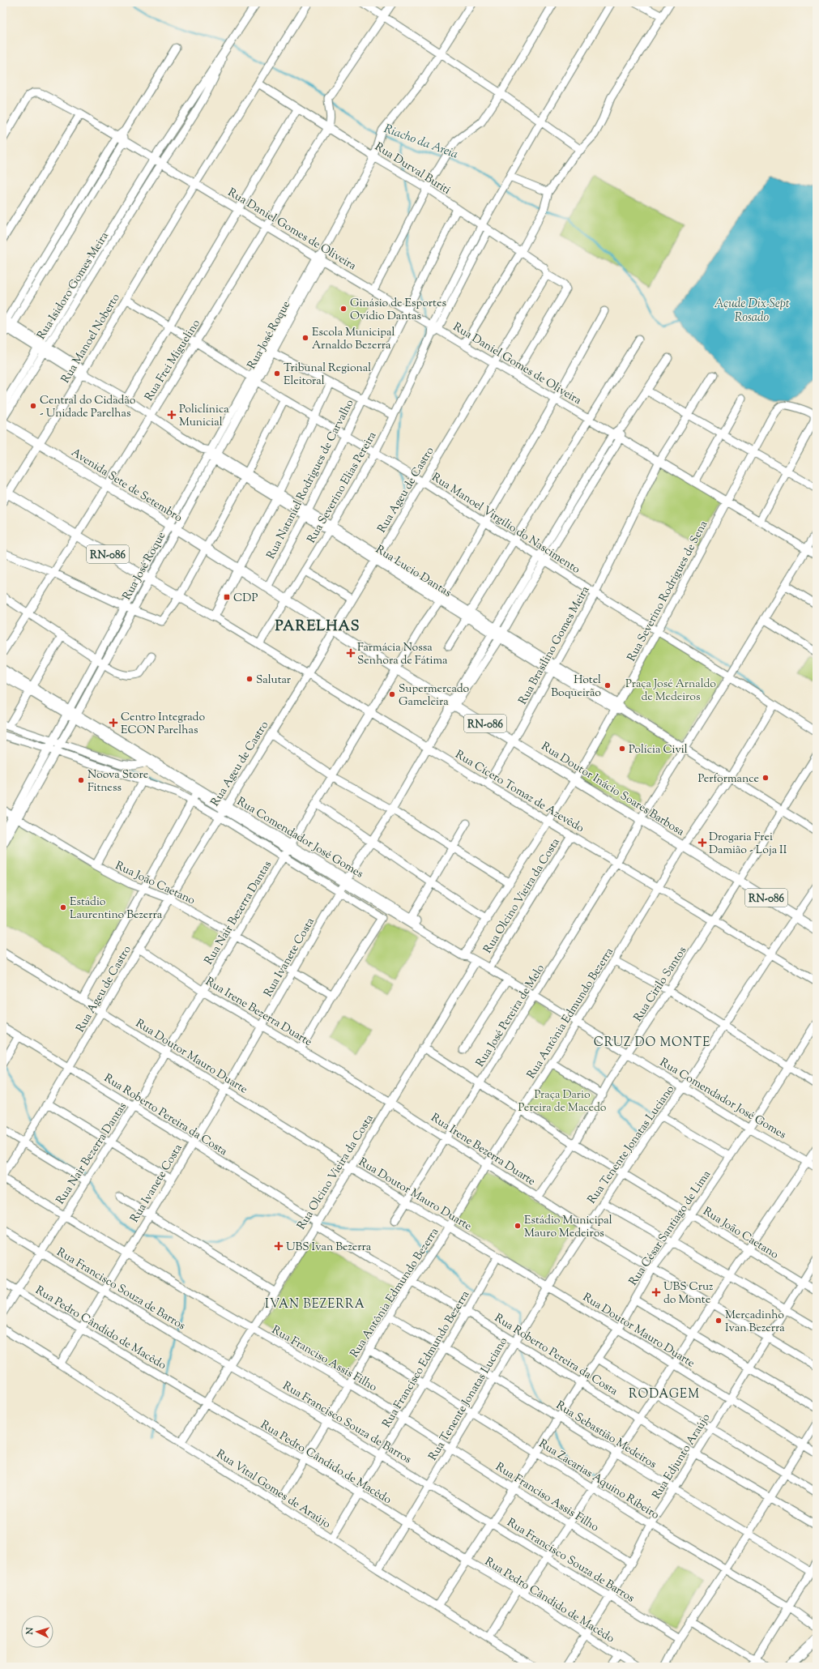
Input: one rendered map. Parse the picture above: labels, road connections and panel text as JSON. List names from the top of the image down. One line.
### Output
{"streets":{"main road":["Avenida Sete de Setembro","RN-086","Rua Doutor Inácio Soares Barbosa"],"street":["Rua Durval Buriti","Rua Daniel Gomes de Oliveira","Rua Isidoro Gomes Meira","Rua José Roque","Rua Manoel Noberto","Rua Frei Miguelino","Rua Nataniel Rodrigues de Carvalho","Rua Severino Elias Pereira","Rua Ageu de Castro","Rua Manoel Virgílio do Nascimento","Rua Lucio Dantas","Rua Severino Rodrigues de Sena","Rua Brasilino Gomes Meira","Rua Cícero Tomaz de Azevêdo","Rua Comendador José Gomes","Rua João Caetano","Rua Olcino Vieira da Costa","Rua Nair Bezerra Dantas","Rua Ivanete Costa","Rua Cirilo Santos","Rua Irene Bezerra Duarte","Rua Antônia Edmundo Bezerra","Rua José Pereira de Melo","Rua Doutor Mauro Duarte","Rua Roberto Pereira da Costa","Rua Tenente Jonatas Luciano","Rua César Santiago de Lima","Rua Francisco Souza de Barros","Rua Pedro Cândido de Macêdo","Rua Franciso Assis Filho","Rua Francisco Edmundo Bezerra","Rua Sebastião Medeiros","Rua Edjunto Araújo","Rua Zacarias Aquino Ribeiro","Rua Vital Gomes de Araújo"]},"crossings":[["Rua Durval Buriti","Rua Daniel Gomes de Oliveira"],["Rua Durval Buriti","Rua José Roque"],["Rua Durval Buriti","Rua Manoel Noberto"],["Rua Durval Buriti","Rua Frei Miguelino"],["Rua Durval Buriti","Rua Nataniel Rodrigues de Carvalho"],["Rua Durval Buriti","Rua Ageu de Castro"],["Rua Daniel Gomes de Oliveira","Rua Isidoro Gomes Meira"],["Rua Daniel Gomes de Oliveira","Rua José Roque"],["Rua Daniel Gomes de Oliveira","Rua Manoel Noberto"],["Rua Daniel Gomes de Oliveira","Rua Frei Miguelino"],["Rua Daniel Gomes de Oliveira","Rua Nataniel Rodrigues de Carvalho"],["Rua Daniel Gomes de Oliveira","Rua Severino Elias Pereira"],["Rua Daniel Gomes de Oliveira","Rua Ageu de Castro"],["Rua Daniel Gomes de Oliveira","Rua Severino Rodrigues de Sena"],["Rua Daniel Gomes de Oliveira","Rua Brasilino Gomes Meira"],["Rua Daniel Gomes de Oliveira","Rua Nair Bezerra Dantas"],["Rua Daniel Gomes de Oliveira","Rua José Pereira de Melo"],["Rua Isidoro Gomes Meira","Rua Lucio Dantas"],["Rua José Roque","Avenida Sete de Setembro"],["Rua José Roque","Rua Manoel Virgílio do Nascimento"],["Rua José Roque","RN-086"],["Rua José Roque","Rua Lucio Dantas"],["Rua José Roque","Rua Comendador José Gomes"],["Rua José Roque","Rua João Caetano"],["Rua Manoel Noberto","Avenida Sete de Setembro"],["Rua Manoel Noberto","RN-086"],["Rua Manoel Noberto","Rua Lucio Dantas"],["Rua Frei Miguelino","Avenida Sete de Setembro"],["Rua Frei Miguelino","RN-086"],["Rua Frei Miguelino","Rua Lucio Dantas"],["Rua Nataniel Rodrigues de Carvalho","Rua Manoel Virgílio do Nascimento"],["Rua Nataniel Rodrigues de Carvalho","RN-086"],["Rua Nataniel Rodrigues de Carvalho","Rua Lucio Dantas"],["Avenida Sete de Setembro","RN-086"],["Rua Severino Elias Pereira","Rua Manoel Virgílio do Nascimento"],["Rua Severino Elias Pereira","RN-086"],["Rua Severino Elias Pereira","Rua Lucio Dantas"],["Rua Severino Elias Pereira","Rua Cícero Tomaz de Azevêdo"],["Rua Ageu de Castro","Rua Manoel Virgílio do Nascimento"],["Rua Ageu de Castro","RN-086"],["Rua Ageu de Castro","Rua Lucio Dantas"],["Rua Ageu de Castro","Rua Cícero Tomaz de Azevêdo"],["Rua Ageu de Castro","Rua Comendador José Gomes"],["Rua Ageu de Castro","Rua João Caetano"],["Rua Ageu de Castro","Rua Irene Bezerra Duarte"],["Rua Ageu de Castro","Rua Doutor Mauro Duarte"],["Rua Ageu de Castro","Rua Roberto Pereira da Costa"],["Rua Manoel Virgílio do Nascimento","Rua Severino Rodrigues de Sena"],["Rua Manoel Virgílio do Nascimento","Rua Brasilino Gomes Meira"],["Rua Manoel Virgílio do Nascimento","Rua Nair Bezerra Dantas"],["Rua Manoel Virgílio do Nascimento","Rua Antônia Edmundo Bezerra"],["Rua Manoel Virgílio do Nascimento","Rua José Pereira de Melo"],["RN-086","Rua Doutor Inácio Soares Barbosa"],["RN-086","Rua Cícero Tomaz de Azevêdo"],["RN-086","Rua Nair Bezerra Dantas"],["Rua Lucio Dantas","Rua Severino Rodrigues de Sena"],["Rua Lucio Dantas","Rua Brasilino Gomes Meira"],["Rua Lucio Dantas","Rua Nair Bezerra Dantas"],["Rua Lucio Dantas","Rua José Pereira de Melo"],["Rua Severino Rodrigues de Sena","Rua Doutor Inácio Soares Barbosa"],["Rua Severino Rodrigues de Sena","Rua Cícero Tomaz de Azevêdo"],["Rua Severino Rodrigues de Sena","Rua Comendador José Gomes"],["Rua Brasilino Gomes Meira","Rua Doutor Inácio Soares Barbosa"],["Rua Brasilino Gomes Meira","Rua Cícero Tomaz de Azevêdo"],["Rua Doutor Inácio Soares Barbosa","Rua Nair Bezerra Dantas"],["Rua Doutor Inácio Soares Barbosa","Rua Ivanete Costa"],["Rua Doutor Inácio Soares Barbosa","Rua Cirilo Santos"],["Rua Doutor Inácio Soares Barbosa","Rua Antônia Edmundo Bezerra"],["Rua Doutor Inácio Soares Barbosa","Rua José Pereira de Melo"],["Rua Doutor Inácio Soares Barbosa","Rua Tenente Jonatas Luciano"],["Rua Cícero Tomaz de Azevêdo","Rua Olcino Vieira da Costa"],["Rua Cícero Tomaz de Azevêdo","Rua Nair Bezerra Dantas"],["Rua Cícero Tomaz de Azevêdo","Rua Ivanete Costa"],["Rua Cícero Tomaz de Azevêdo","Rua Cirilo Santos"],["Rua Cícero Tomaz de Azevêdo","Rua Antônia Edmundo Bezerra"],["Rua Cícero Tomaz de Azevêdo","Rua José Pereira de Melo"],["Rua Cícero Tomaz de Azevêdo","Rua Tenente Jonatas Luciano"],["Rua Comendador José Gomes","Rua Olcino Vieira da Costa"],["Rua Comendador José Gomes","Rua Nair Bezerra Dantas"],["Rua Comendador José Gomes","Rua Ivanete Costa"],["Rua Comendador José Gomes","Rua Cirilo Santos"],["Rua Comendador José Gomes","Rua Antônia Edmundo Bezerra"],["Rua Comendador José Gomes","Rua José Pereira de Melo"],["Rua Comendador José Gomes","Rua Tenente Jonatas Luciano"],["Rua Comendador José Gomes","Rua César Santiago de Lima"],["Rua João Caetano","Rua Olcino Vieira da Costa"],["Rua João Caetano","Rua Nair Bezerra Dantas"],["Rua João Caetano","Rua Ivanete Costa"],["Rua João Caetano","Rua Cirilo Santos"],["Rua João Caetano","Rua Antônia Edmundo Bezerra"],["Rua João Caetano","Rua José Pereira de Melo"],["Rua João Caetano","Rua Tenente Jonatas Luciano"],["Rua João Caetano","Rua César Santiago de Lima"],["Rua João Caetano","Rua Edjunto Araújo"],["Rua Olcino Vieira da Costa","Rua Irene Bezerra Duarte"],["Rua Olcino Vieira da Costa","Rua Doutor Mauro Duarte"],["Rua Olcino Vieira da Costa","Rua Roberto Pereira da Costa"],["Rua Olcino Vieira da Costa","Rua Francisco Souza de Barros"],["Rua Olcino Vieira da Costa","Rua Pedro Cândido de Macêdo"],["Rua Olcino Vieira da Costa","Rua Franciso Assis Filho"],["Rua Olcino Vieira da Costa","Rua Vital Gomes de Araújo"],["Rua Nair Bezerra Dantas","Rua Irene Bezerra Duarte"],["Rua Nair Bezerra Dantas","Rua Doutor Mauro Duarte"],["Rua Nair Bezerra Dantas","Rua Roberto Pereira da Costa"],["Rua Nair Bezerra Dantas","Rua Francisco Souza de Barros"],["Rua Nair Bezerra Dantas","Rua Pedro Cândido de Macêdo"],["Rua Nair Bezerra Dantas","Rua Franciso Assis Filho"],["Rua Ivanete Costa","Rua Irene Bezerra Duarte"],["Rua Ivanete Costa","Rua Doutor Mauro Duarte"],["Rua Ivanete Costa","Rua Roberto Pereira da Costa"],["Rua Ivanete Costa","Rua Francisco Souza de Barros"],["Rua Ivanete Costa","Rua Pedro Cândido de Macêdo"],["Rua Ivanete Costa","Rua Franciso Assis Filho"],["Rua Ivanete Costa","Rua Vital Gomes de Araújo"],["Rua Cirilo Santos","Rua Irene Bezerra Duarte"],["Rua Irene Bezerra Duarte","Rua Antônia Edmundo Bezerra"],["Rua Irene Bezerra Duarte","Rua José Pereira de Melo"],["Rua Irene Bezerra Duarte","Rua Tenente Jonatas Luciano"],["Rua Irene Bezerra Duarte","Rua César Santiago de Lima"],["Rua Irene Bezerra Duarte","Rua Edjunto Araújo"],["Rua Antônia Edmundo Bezerra","Rua Doutor Mauro Duarte"],["Rua Antônia Edmundo Bezerra","Rua Roberto Pereira da Costa"],["Rua Antônia Edmundo Bezerra","Rua Francisco Souza de Barros"],["Rua Antônia Edmundo Bezerra","Rua Pedro Cândido de Macêdo"],["Rua Antônia Edmundo Bezerra","Rua Franciso Assis Filho"],["Rua Antônia Edmundo Bezerra","Rua Sebastião Medeiros"],["Rua Antônia Edmundo Bezerra","Rua Zacarias Aquino Ribeiro"],["Rua Antônia Edmundo Bezerra","Rua Vital Gomes de Araújo"],["Rua José Pereira de Melo","Rua Doutor Mauro Duarte"],["Rua Doutor Mauro Duarte","Rua Tenente Jonatas Luciano"],["Rua Doutor Mauro Duarte","Rua César Santiago de Lima"],["Rua Doutor Mauro Duarte","Rua Francisco Edmundo Bezerra"],["Rua Doutor Mauro Duarte","Rua Edjunto Araújo"],["Rua Roberto Pereira da Costa","Rua Tenente Jonatas Luciano"],["Rua Roberto Pereira da Costa","Rua César Santiago de Lima"],["Rua Roberto Pereira da Costa","Rua Francisco Edmundo Bezerra"],["Rua Roberto Pereira da Costa","Rua Edjunto Araújo"],["Rua Tenente Jonatas Luciano","Rua Francisco Souza de Barros"],["Rua Tenente Jonatas Luciano","Rua Pedro Cândido de Macêdo"],["Rua Tenente Jonatas Luciano","Rua Franciso Assis Filho"],["Rua Tenente Jonatas Luciano","Rua Sebastião Medeiros"],["Rua Tenente Jonatas Luciano","Rua Zacarias Aquino Ribeiro"],["Rua Tenente Jonatas Luciano","Rua Vital Gomes de Araújo"],["Rua César Santiago de Lima","Rua Francisco Souza de Barros"],["Rua César Santiago de Lima","Rua Pedro Cândido de Macêdo"],["Rua César Santiago de Lima","Rua Franciso Assis Filho"],["Rua César Santiago de Lima","Rua Sebastião Medeiros"],["Rua César Santiago de Lima","Rua Zacarias Aquino Ribeiro"],["Rua César Santiago de Lima","Rua Vital Gomes de Araújo"],["Rua Francisco Souza de Barros","Rua Francisco Edmundo Bezerra"],["Rua Francisco Souza de Barros","Rua Edjunto Araújo"],["Rua Pedro Cândido de Macêdo","Rua Francisco Edmundo Bezerra"],["Rua Pedro Cândido de Macêdo","Rua Edjunto Araújo"],["Rua Franciso Assis Filho","Rua Francisco Edmundo Bezerra"],["Rua Franciso Assis Filho","Rua Edjunto Araújo"],["Rua Francisco Edmundo Bezerra","Rua Sebastião Medeiros"],["Rua Francisco Edmundo Bezerra","Rua Zacarias Aquino Ribeiro"],["Rua Francisco Edmundo Bezerra","Rua Vital Gomes de Araújo"],["Rua Sebastião Medeiros","Rua Edjunto Araújo"],["Rua Edjunto Araújo","Rua Zacarias Aquino Ribeiro"]],"districts":["PARELHAS","CRUZ DO MONTE","IVAN BEZERRA","RODAGEM"],"water":["Riacho da Areia","Açude Dix-Sept Rosado"],"parks":["Praça José Arnaldo de Medeiros","Praça Dario Pereira de Macedo"],"places":{"other":["Ginásio de Esportes Ovídio Dantas","Escola Municipal Arnaldo Bezerra","Tribunal Regional Eleitoral","Central do Cidadão - Unidade Parelhas","Salutar","Hotel Boqueirão","Supermercado Gameleira","Polícia Civil","Performance","Noova Store Fitness","Estádio Laurentino Bezerra","Estádio Municipal Mauro Medeiros","Mercadinho Ivan Bezerra"],"health":["Policlínica Municial","Farmácia Nossa Senhora de Fátima","Centro Integrado ECON Parelhas","Drogaria Frei Damião - Loja II","UBS Ivan Bezerra","UBS Cruz do Monte"],"transit":["CDP"]},"north":"left"}
